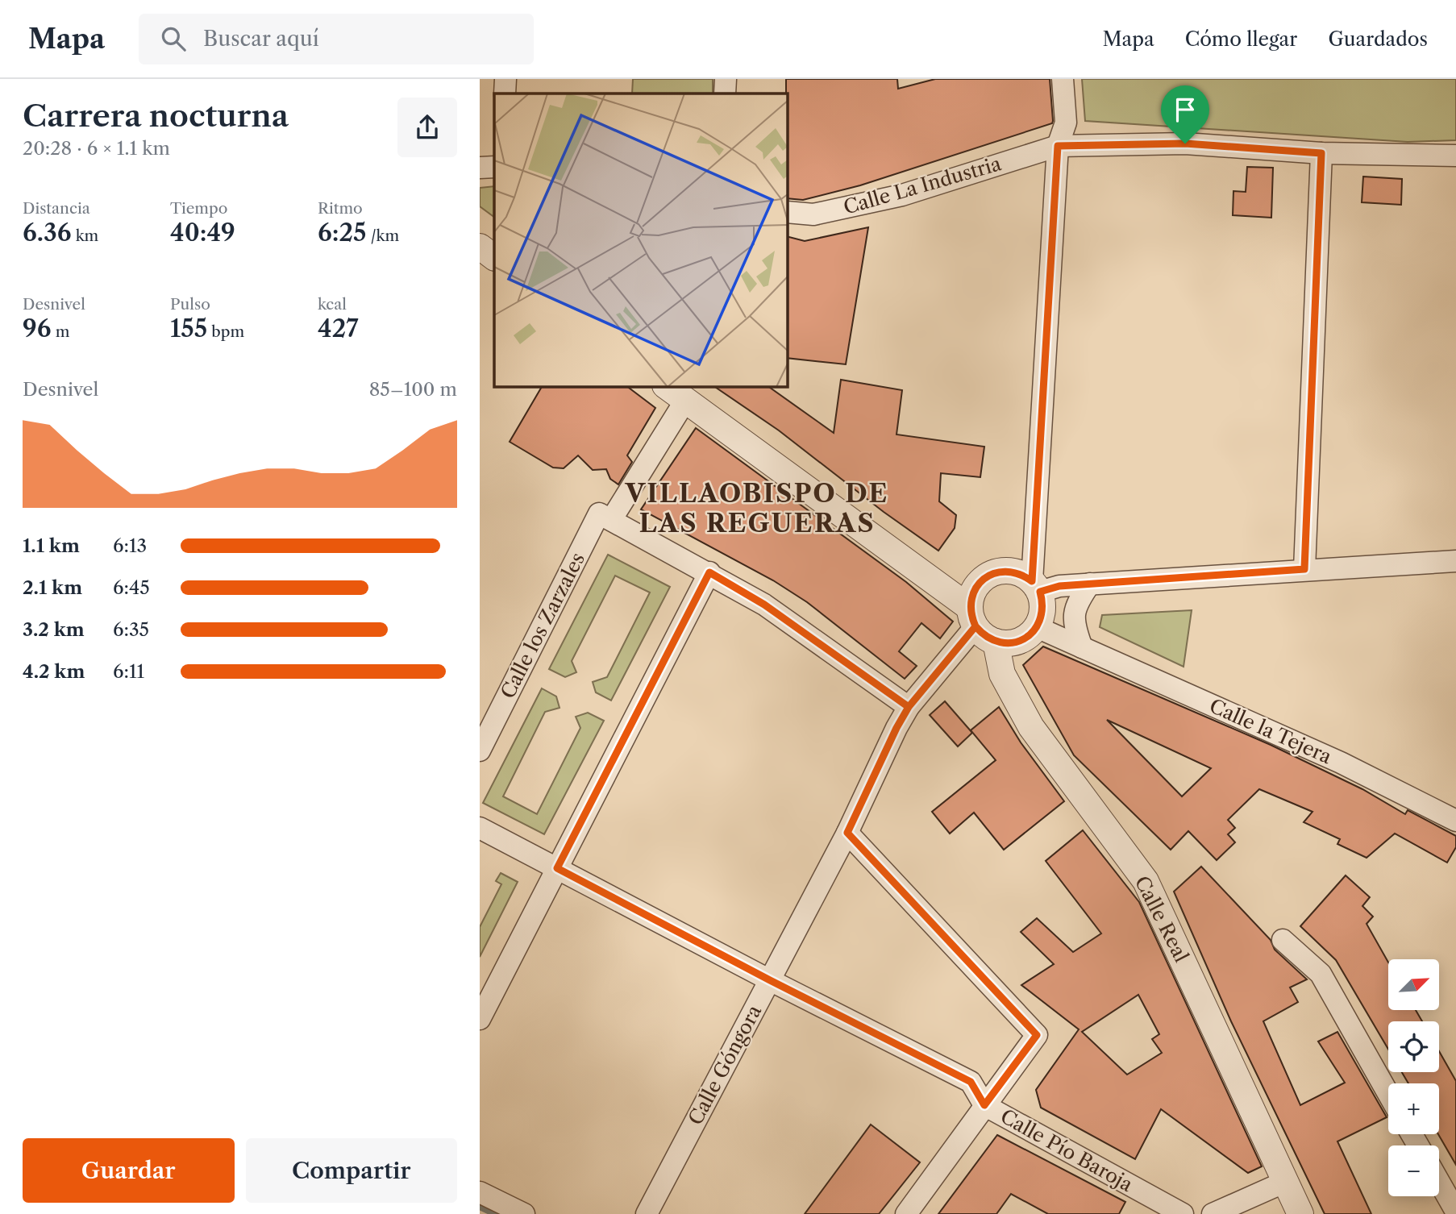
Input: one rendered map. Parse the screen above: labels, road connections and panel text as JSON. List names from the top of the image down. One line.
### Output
{"streets":{"street":["Calle La Industria","Calle los Zarzales","Calle la Tejera","Calle Real","Calle Góngora","Calle Pío Baroja"]},"crossings":[["Calle la Tejera","Calle Real"],["Calle la Tejera","Calle Góngora"],["Calle Real","Calle Góngora"],["Calle Góngora","Calle Pío Baroja"]],"districts":["VILLAOBISPO DE LAS REGUERAS"],"north":"top right","page":{"header":"Mapa","search":"Buscar aquí","nav":["Mapa","Cómo llegar","Guardados"],"heading":["Carrera nocturna","20:28 · 6 × 1.1 km"],"stats":[["Distancia","6.36 km"],["Tiempo","40:49"],["Ritmo","6:25 /km"],["Desnivel","96 m"],["Pulso","155 bpm"],["kcal","427"]],"chart":["Desnivel","85–100 m"],"list":[{"name":"1.1 km","note":"6:13"},{"name":"2.1 km","note":"6:45"},{"name":"3.2 km","note":"6:35"},{"name":"4.2 km","note":"6:11"}],"map_buttons":["+","−"],"buttons":["Guardar","Compartir"]}}
